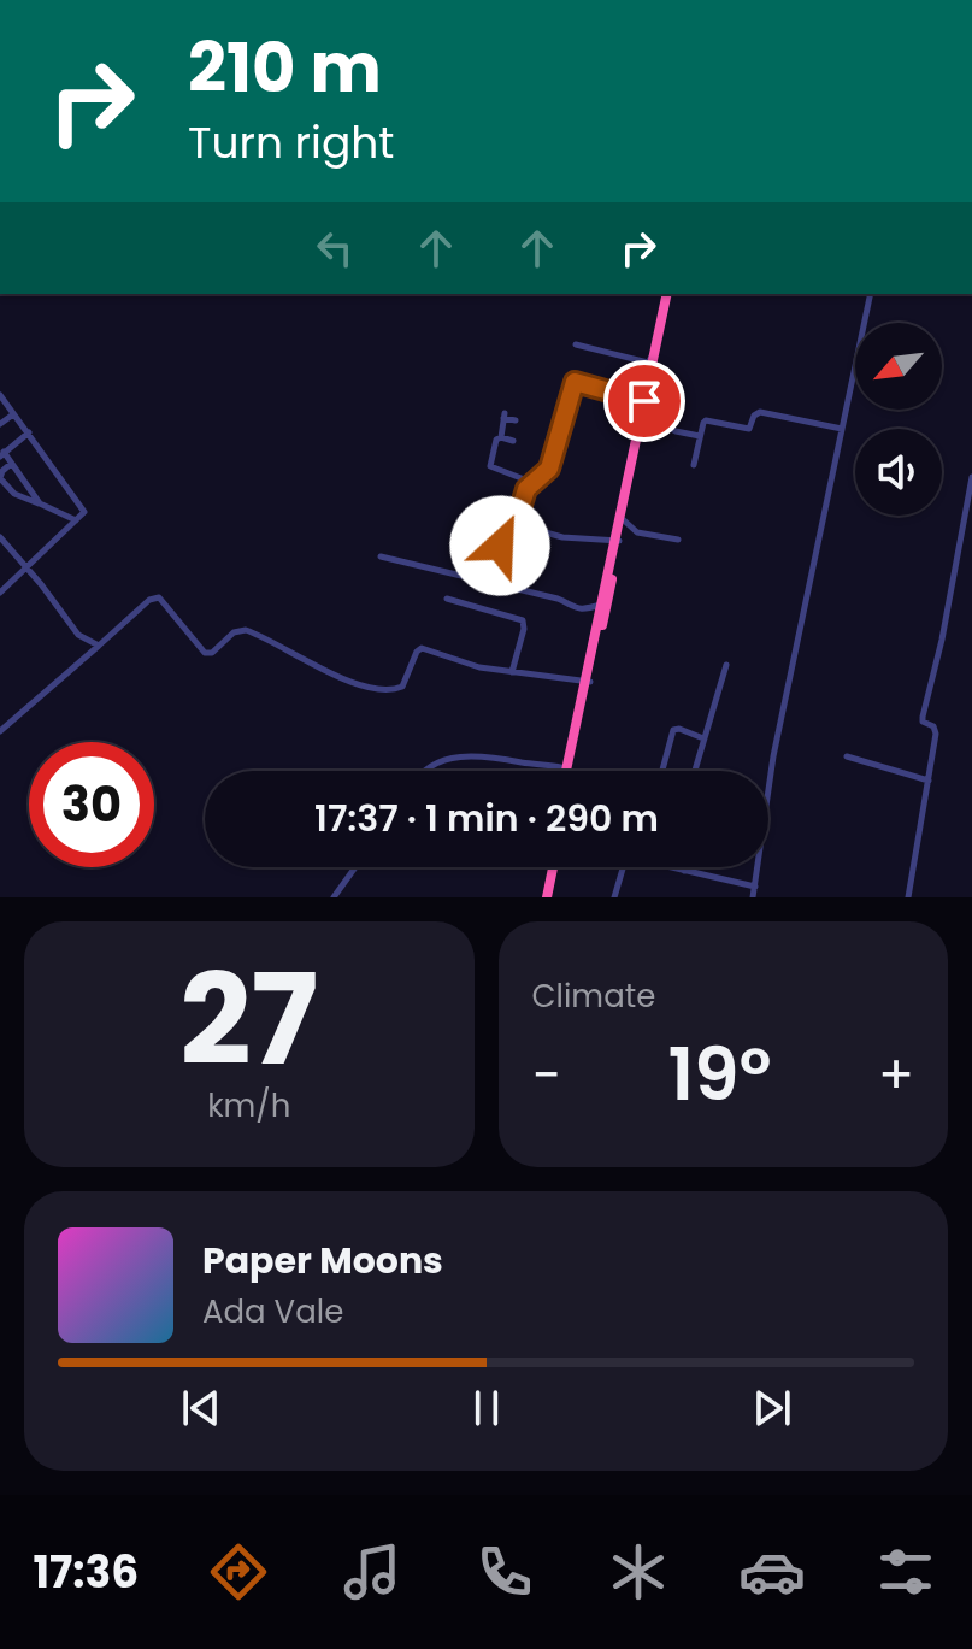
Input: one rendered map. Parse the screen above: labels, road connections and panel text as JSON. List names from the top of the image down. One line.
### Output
{"north":"bottom left","page":{"turn":["210 m","Turn right"],"limit":"30","trip":"17:37 · 1 min · 290 m","tile":[["27","km/h"],"Climate"],"heat":["−","19°","+"],"song":["Paper Moons","Ada Vale"],"tabs":"17:36"}}
